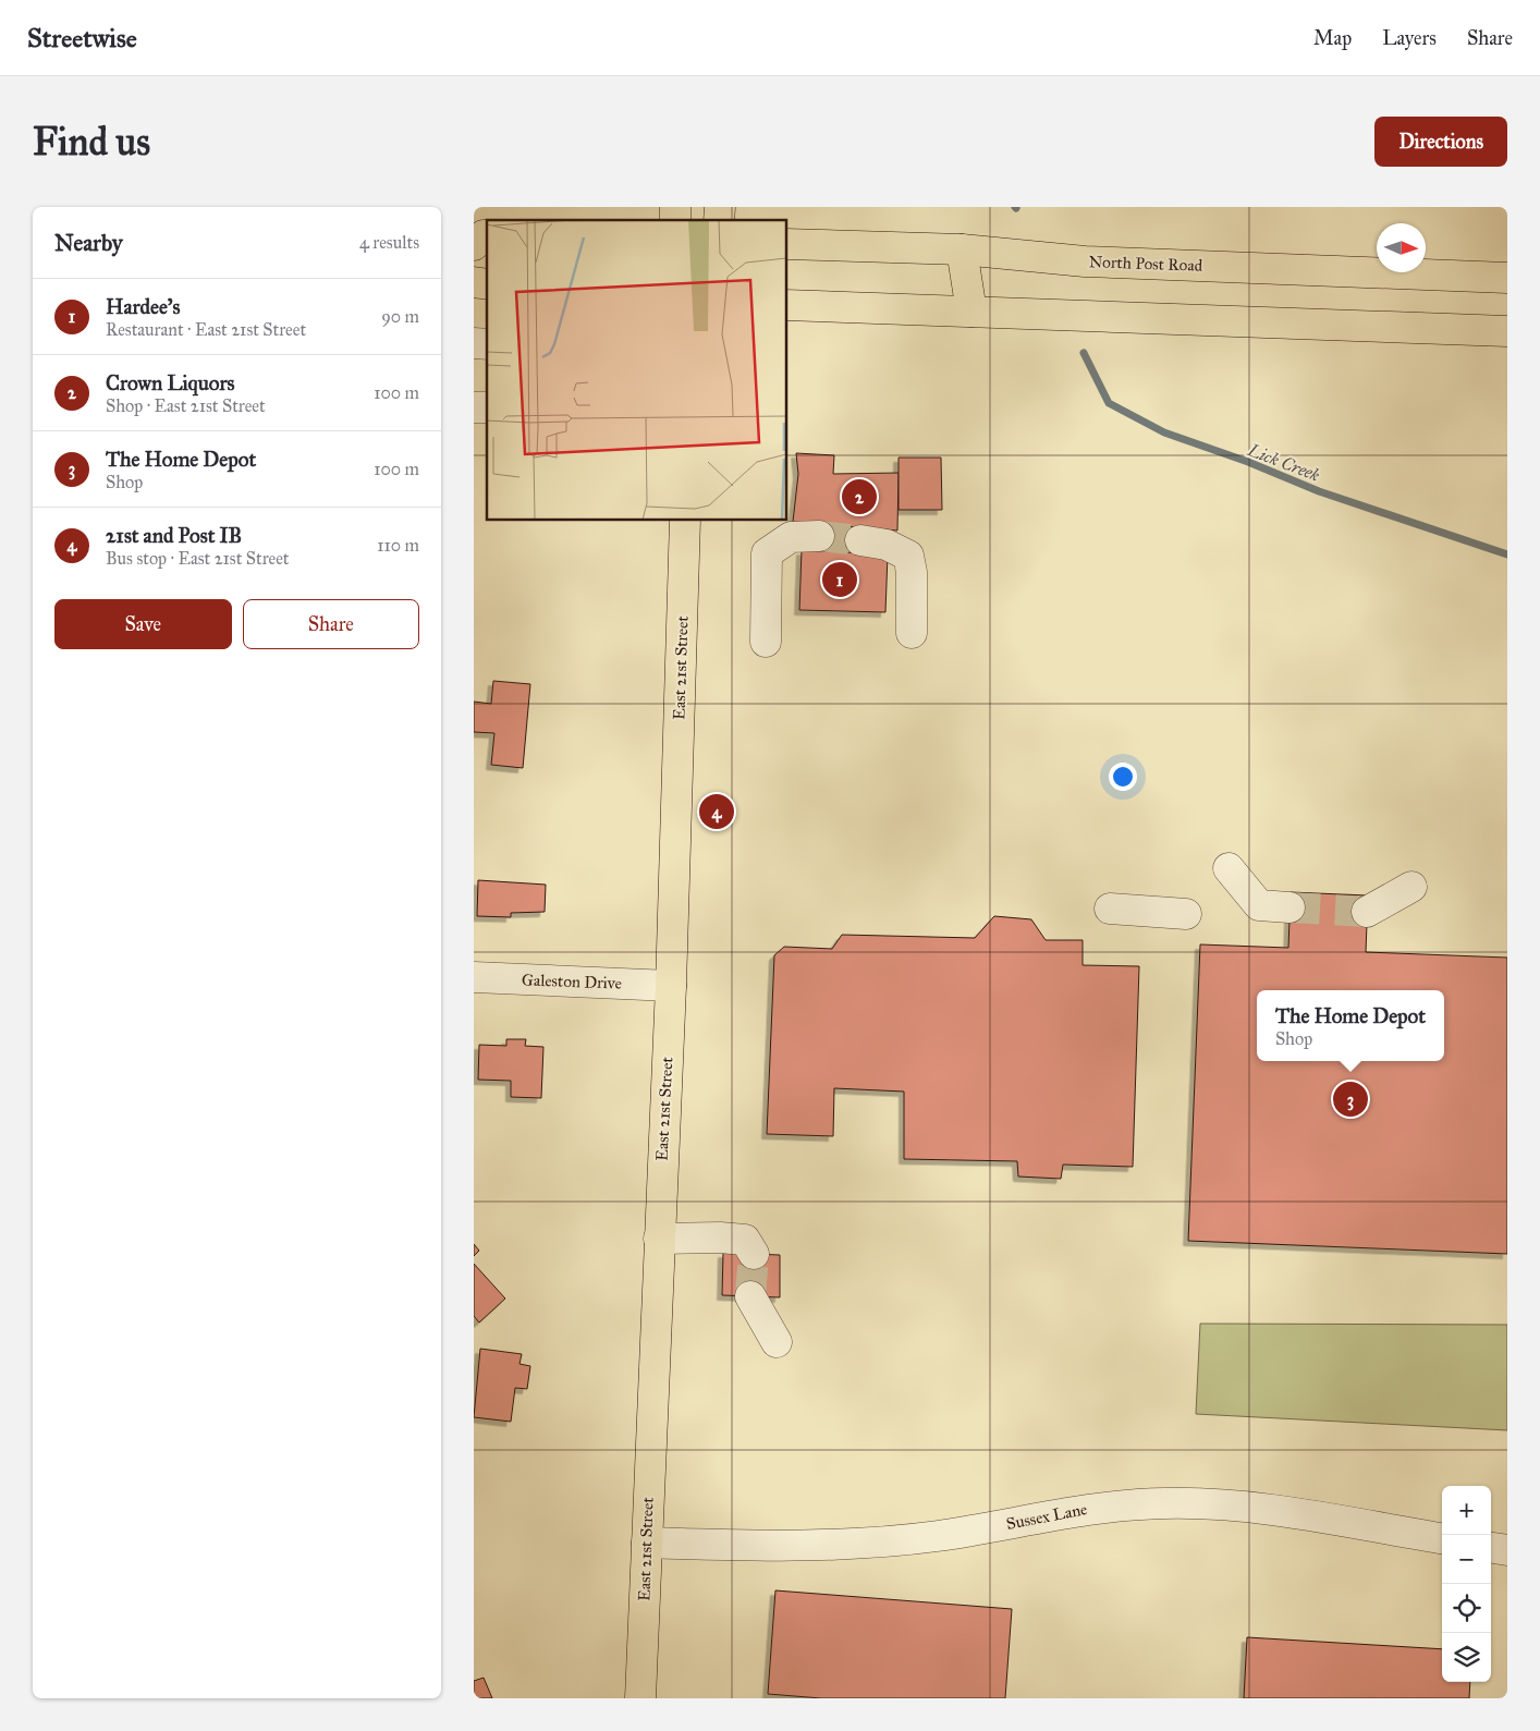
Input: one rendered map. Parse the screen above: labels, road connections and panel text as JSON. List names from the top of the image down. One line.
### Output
{"streets":{"main road":["North Post Road","East 21st Street"],"street":["Galeston Drive","Sussex Lane"]},"crossings":[["East 21st Street","Galeston Drive"],["East 21st Street","Sussex Lane"]],"water":["Lick Creek"],"north":"right","page":{"header":"Streetwise","nav":["Map","Layers","Share"],"buttons":["Directions",["Save","Share"]],"title":"Find us","heading":["Nearby","4 results"],"list":[{"mark":"1","name":"Hardee's","note":"Restaurant · East 21st Street","value":"90 m"},{"mark":"2","name":"Crown Liquors","note":"Shop · East 21st Street","value":"100 m"},{"mark":"3","name":"The Home Depot","note":"Shop","value":"100 m"},{"mark":"4","name":"21st and Post IB","note":"Bus stop · East 21st Street","value":"110 m"}],"pins":["2","1","4","3"],"popup":["The Home Depot","Shop"],"map_buttons":["+","−"]}}
